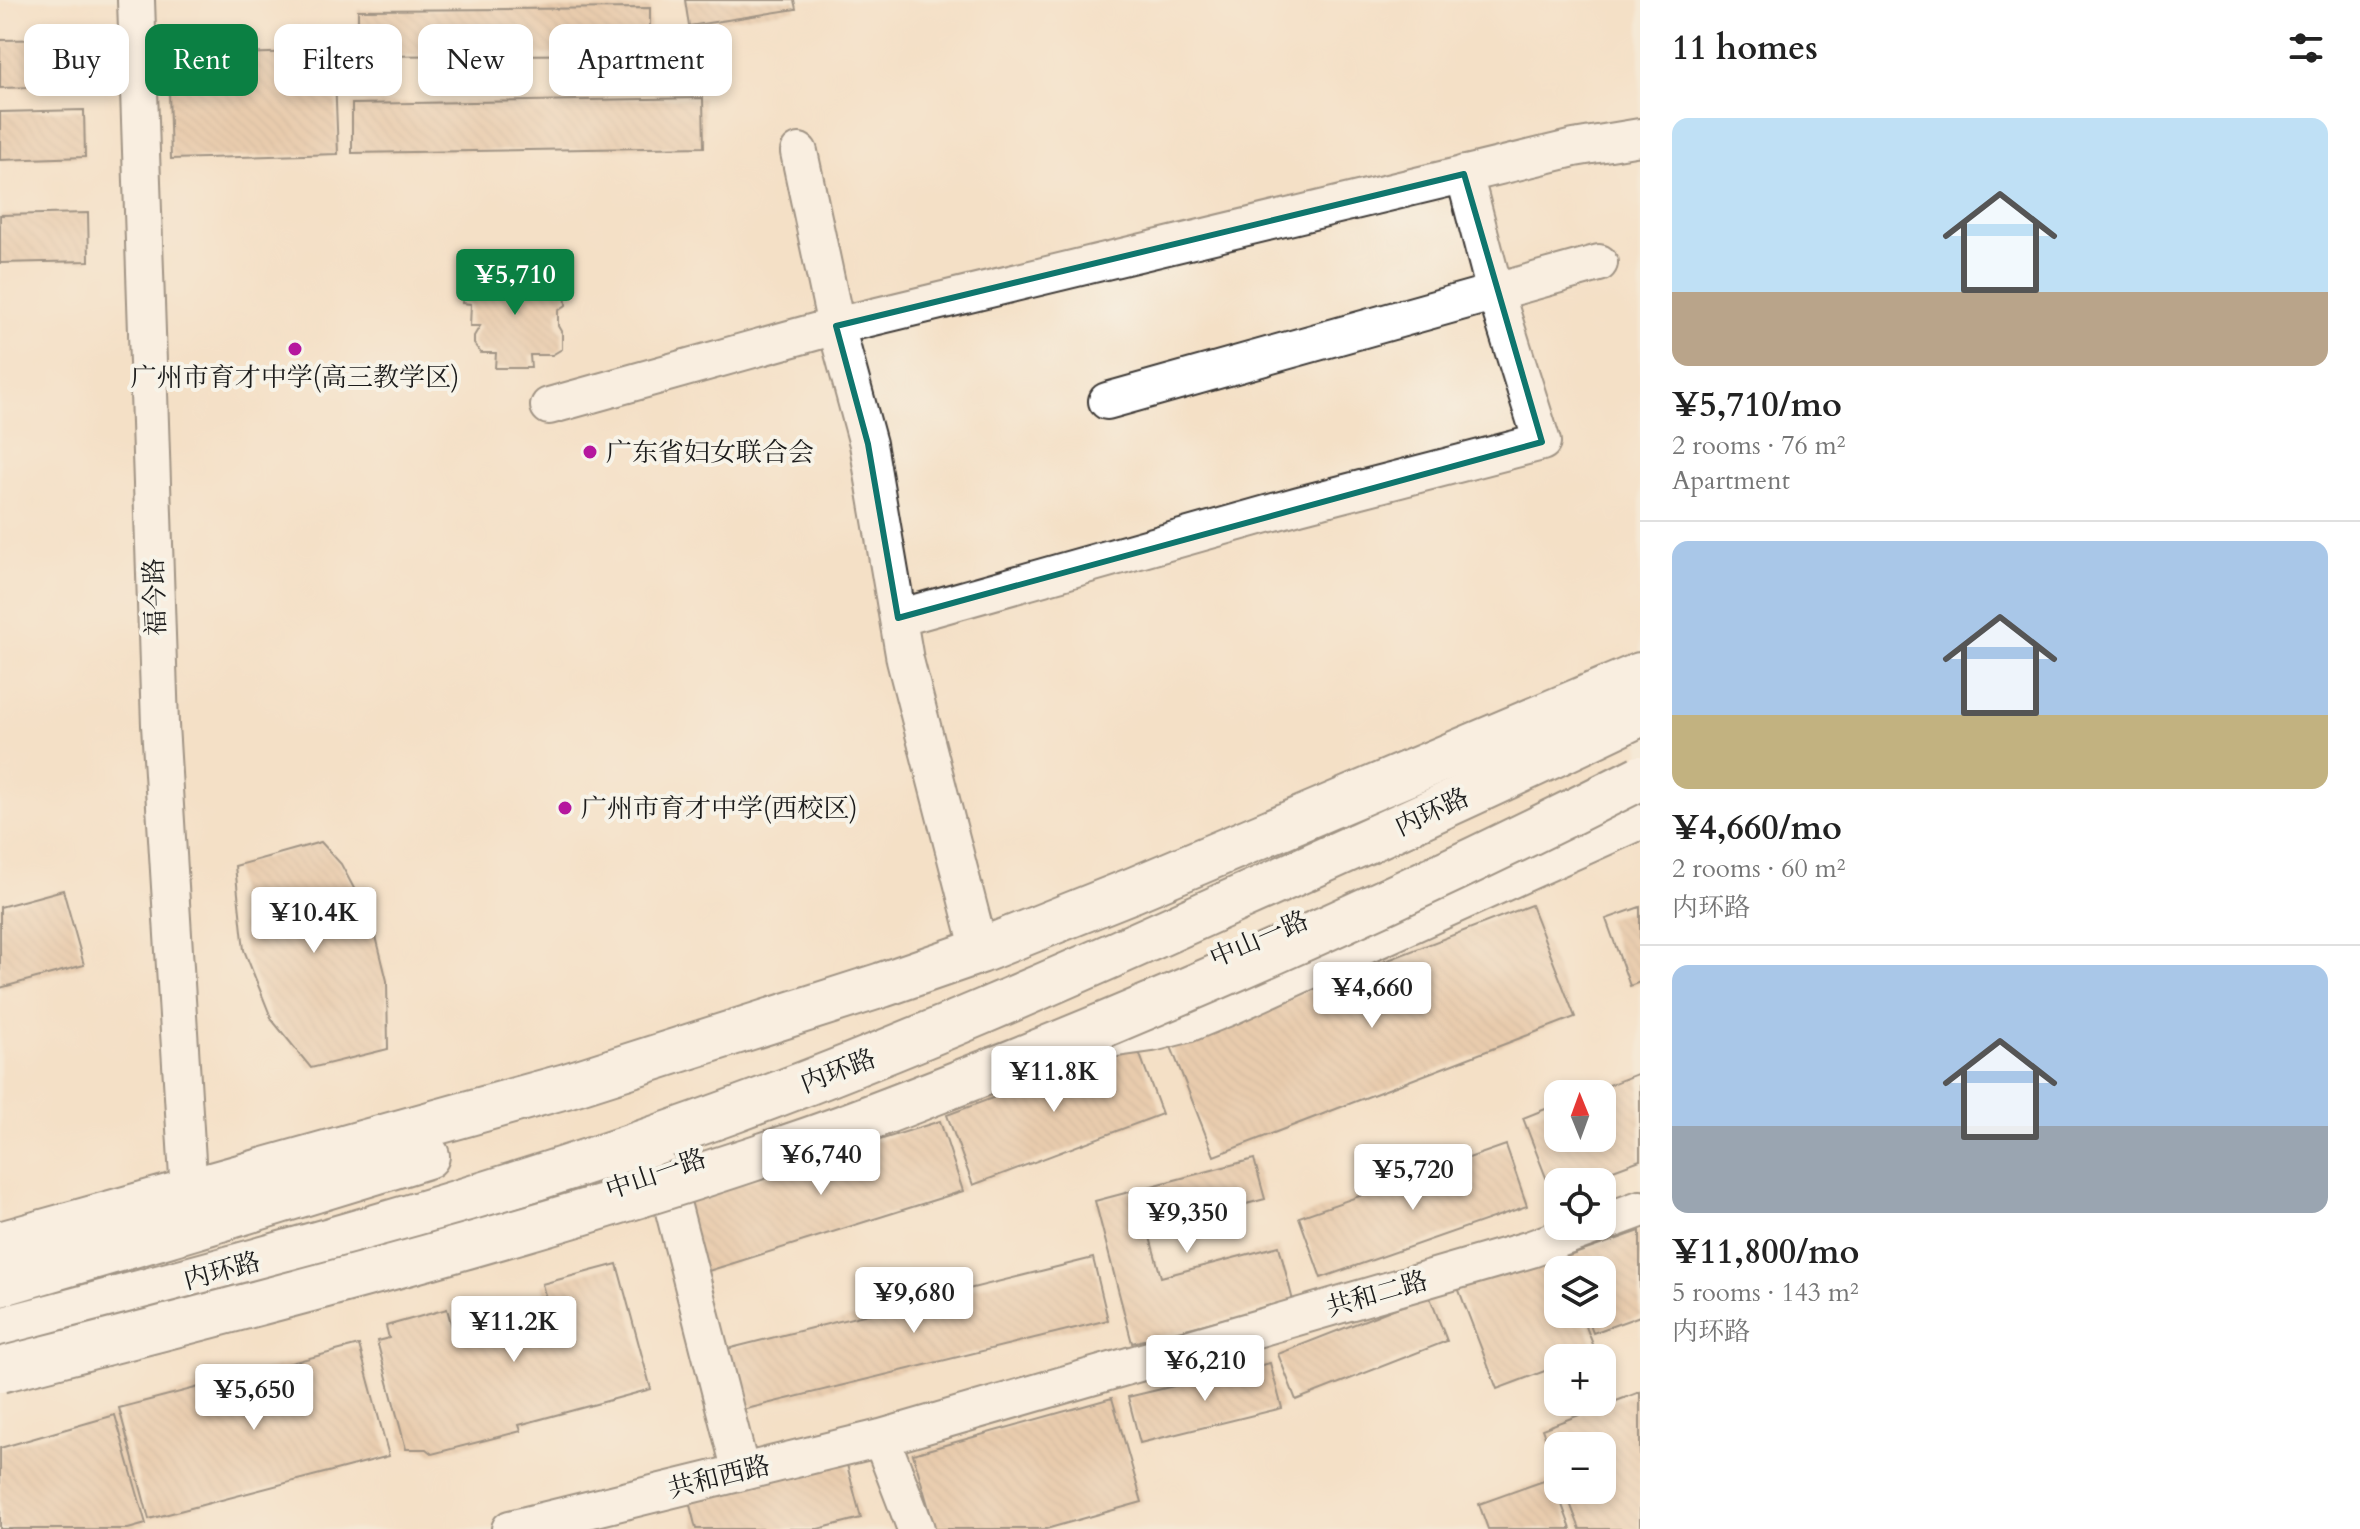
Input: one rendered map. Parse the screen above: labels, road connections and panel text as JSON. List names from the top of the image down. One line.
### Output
{"streets":{"main road":["内环路","中山一路"],"street":["福今路","共和二路","共和西路"]},"crossings":[["共和二路","共和西路"]],"places":["广州市育才中学(高三教学区)","广东省妇女联合会","广州市育才中学(西校区)"],"north":"top","page":{"heading":"11 homes","chip":["Buy","Rent","Filters","New","Apartment"],"list":[{"name":"¥5,710/mo","note":"2 rooms · 76 m² · Apartment"},{"name":"¥4,660/mo","note":"2 rooms · 60 m² · 内环路"},{"name":"¥11,800/mo","note":"5 rooms · 143 m² · 内环路"}],"price":["¥5,710","¥10.4K","¥4,660","¥11.8K","¥6,740","¥5,720","¥9,350","¥9,680","¥11.2K","¥6,210","¥5,650"],"map_buttons":["+","−"]}}
